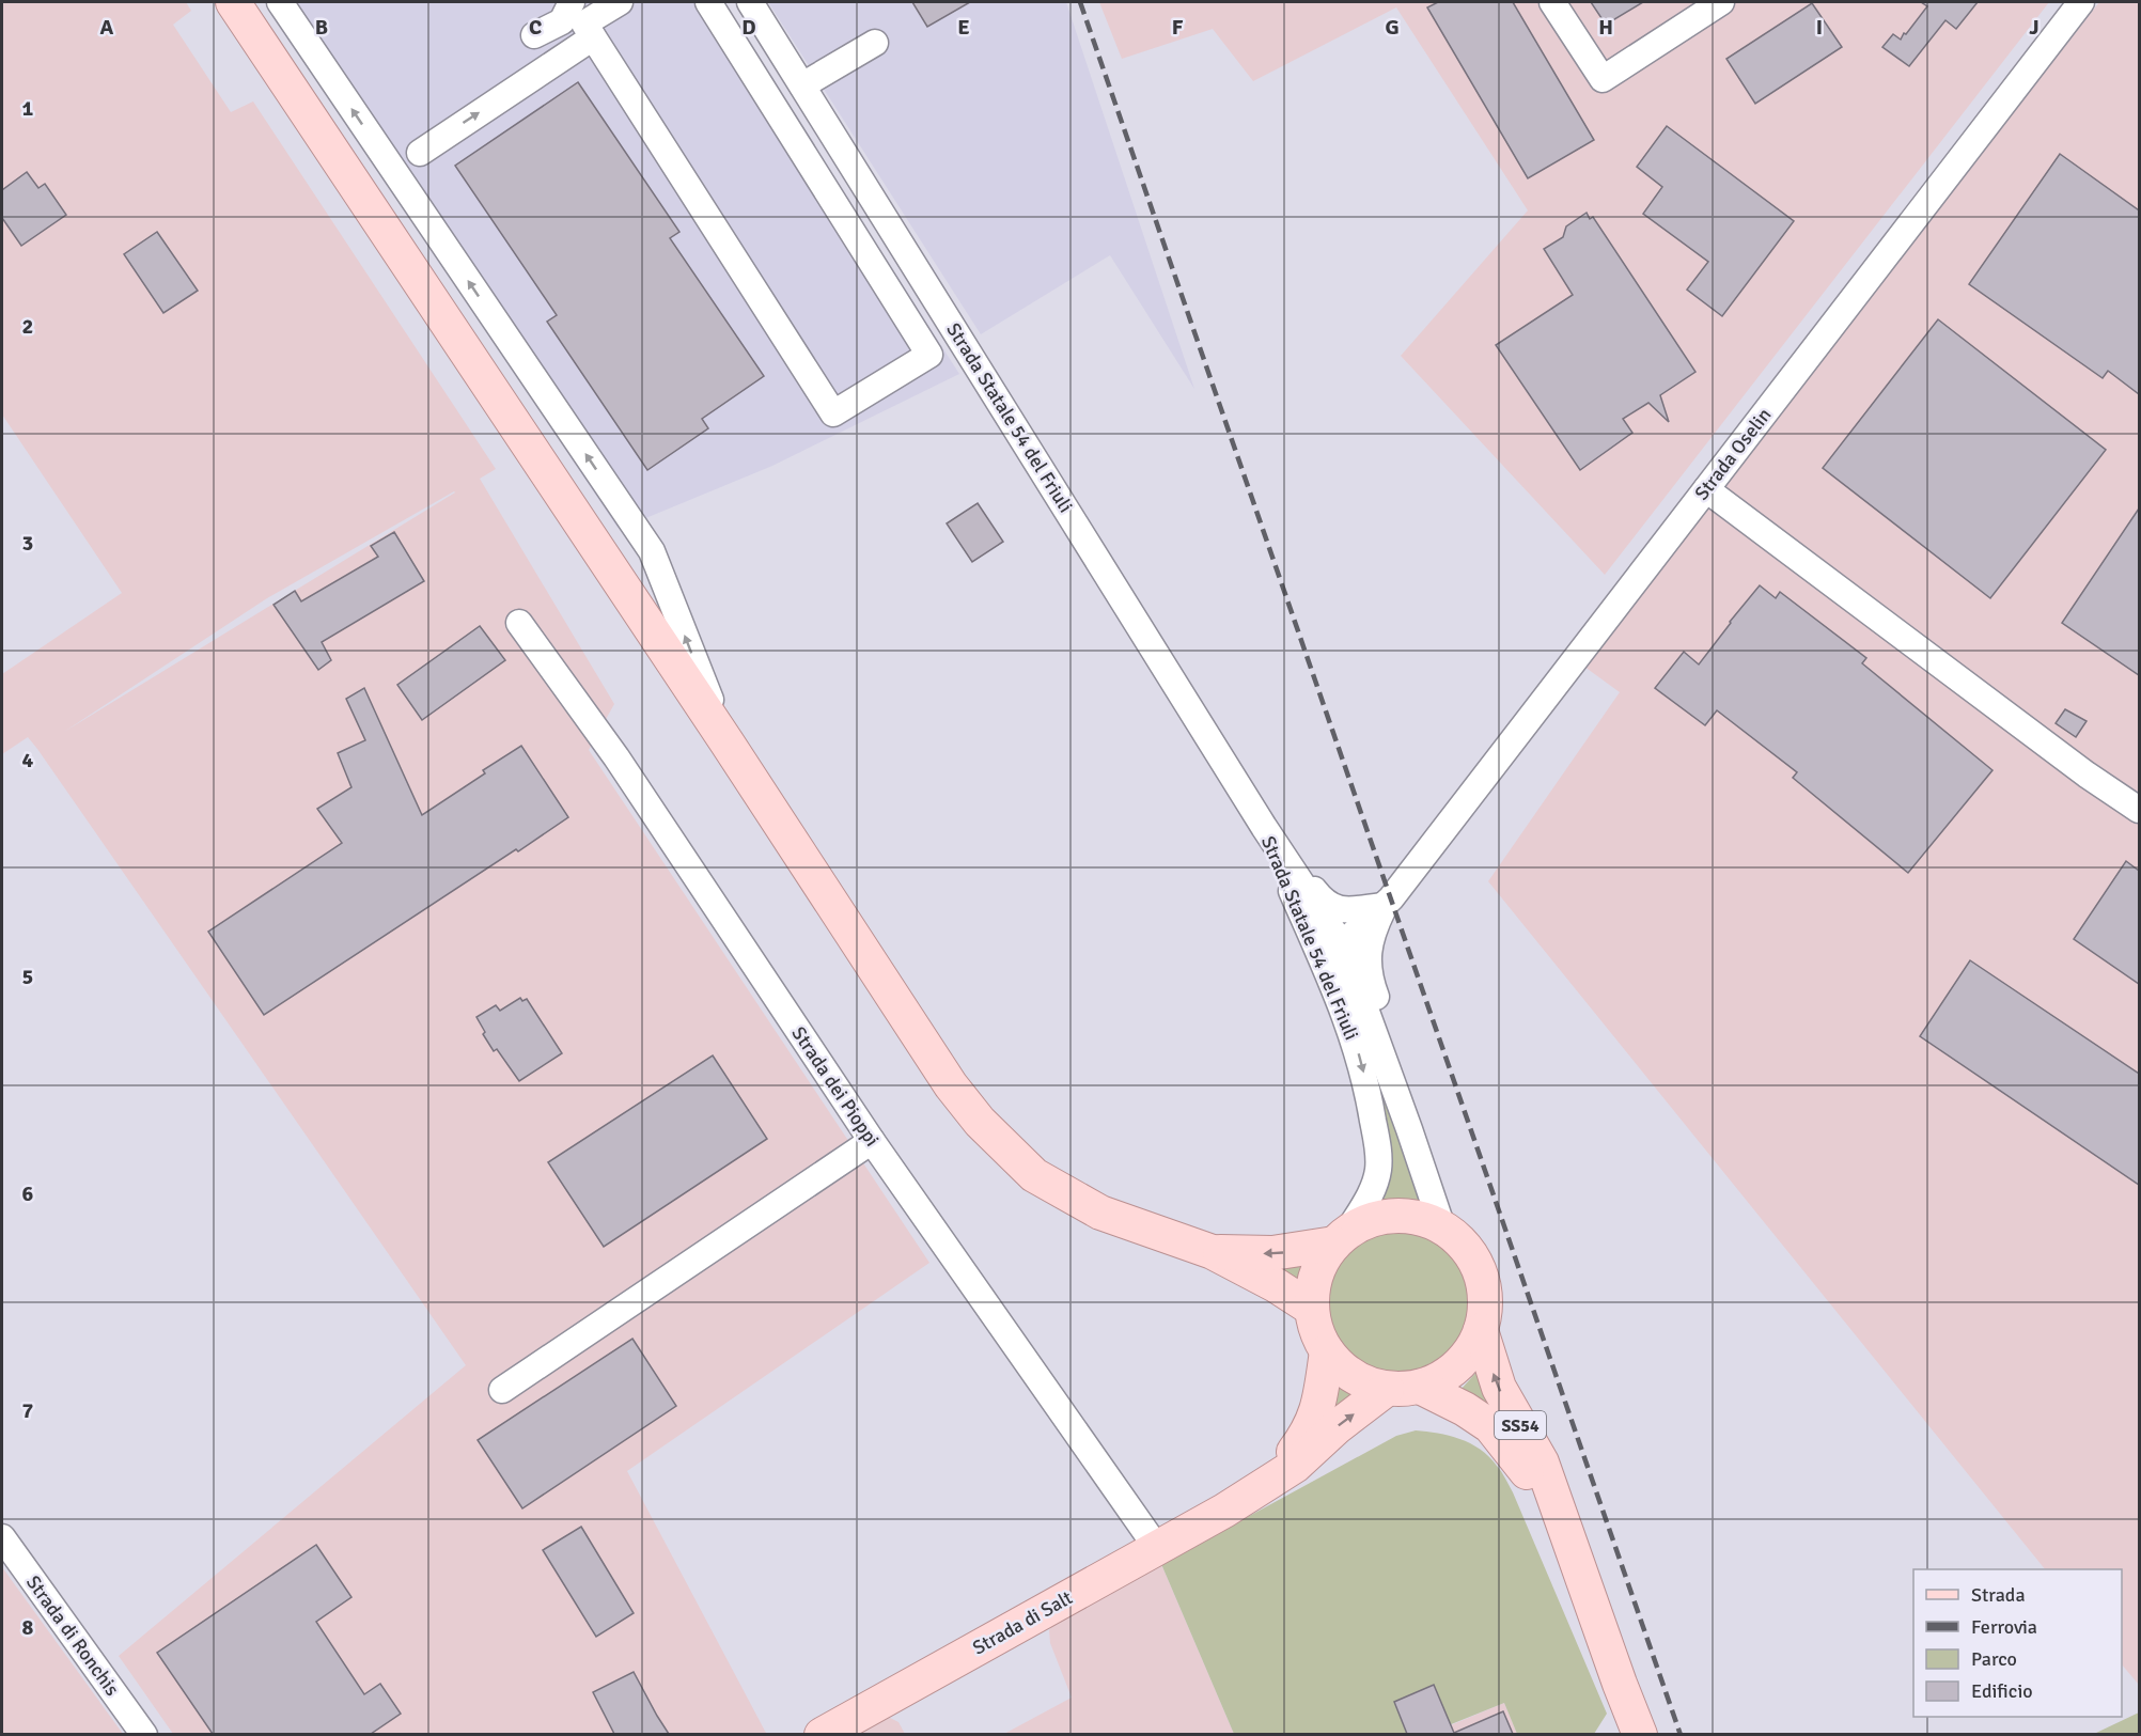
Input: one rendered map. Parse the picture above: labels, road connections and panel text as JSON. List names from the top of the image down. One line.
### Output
{"streets":{"main road":["Strada Statale 54 del Friuli","SS54","Strada di Salt"],"street":["Strada Oselin","Strada dei Pioppi","Strada di Ronchis"]},"crossings":[["Strada Statale 54 del Friuli","Strada Oselin"],["Strada dei Pioppi","Strada di Salt"]],"legend":["Strada","Ferrovia","Parco","Edificio"],"grid":{"columns":["A","B","C","D","E","F","G","H","I","J"],"rows":["1","2","3","4","5","6","7","8"]}}
